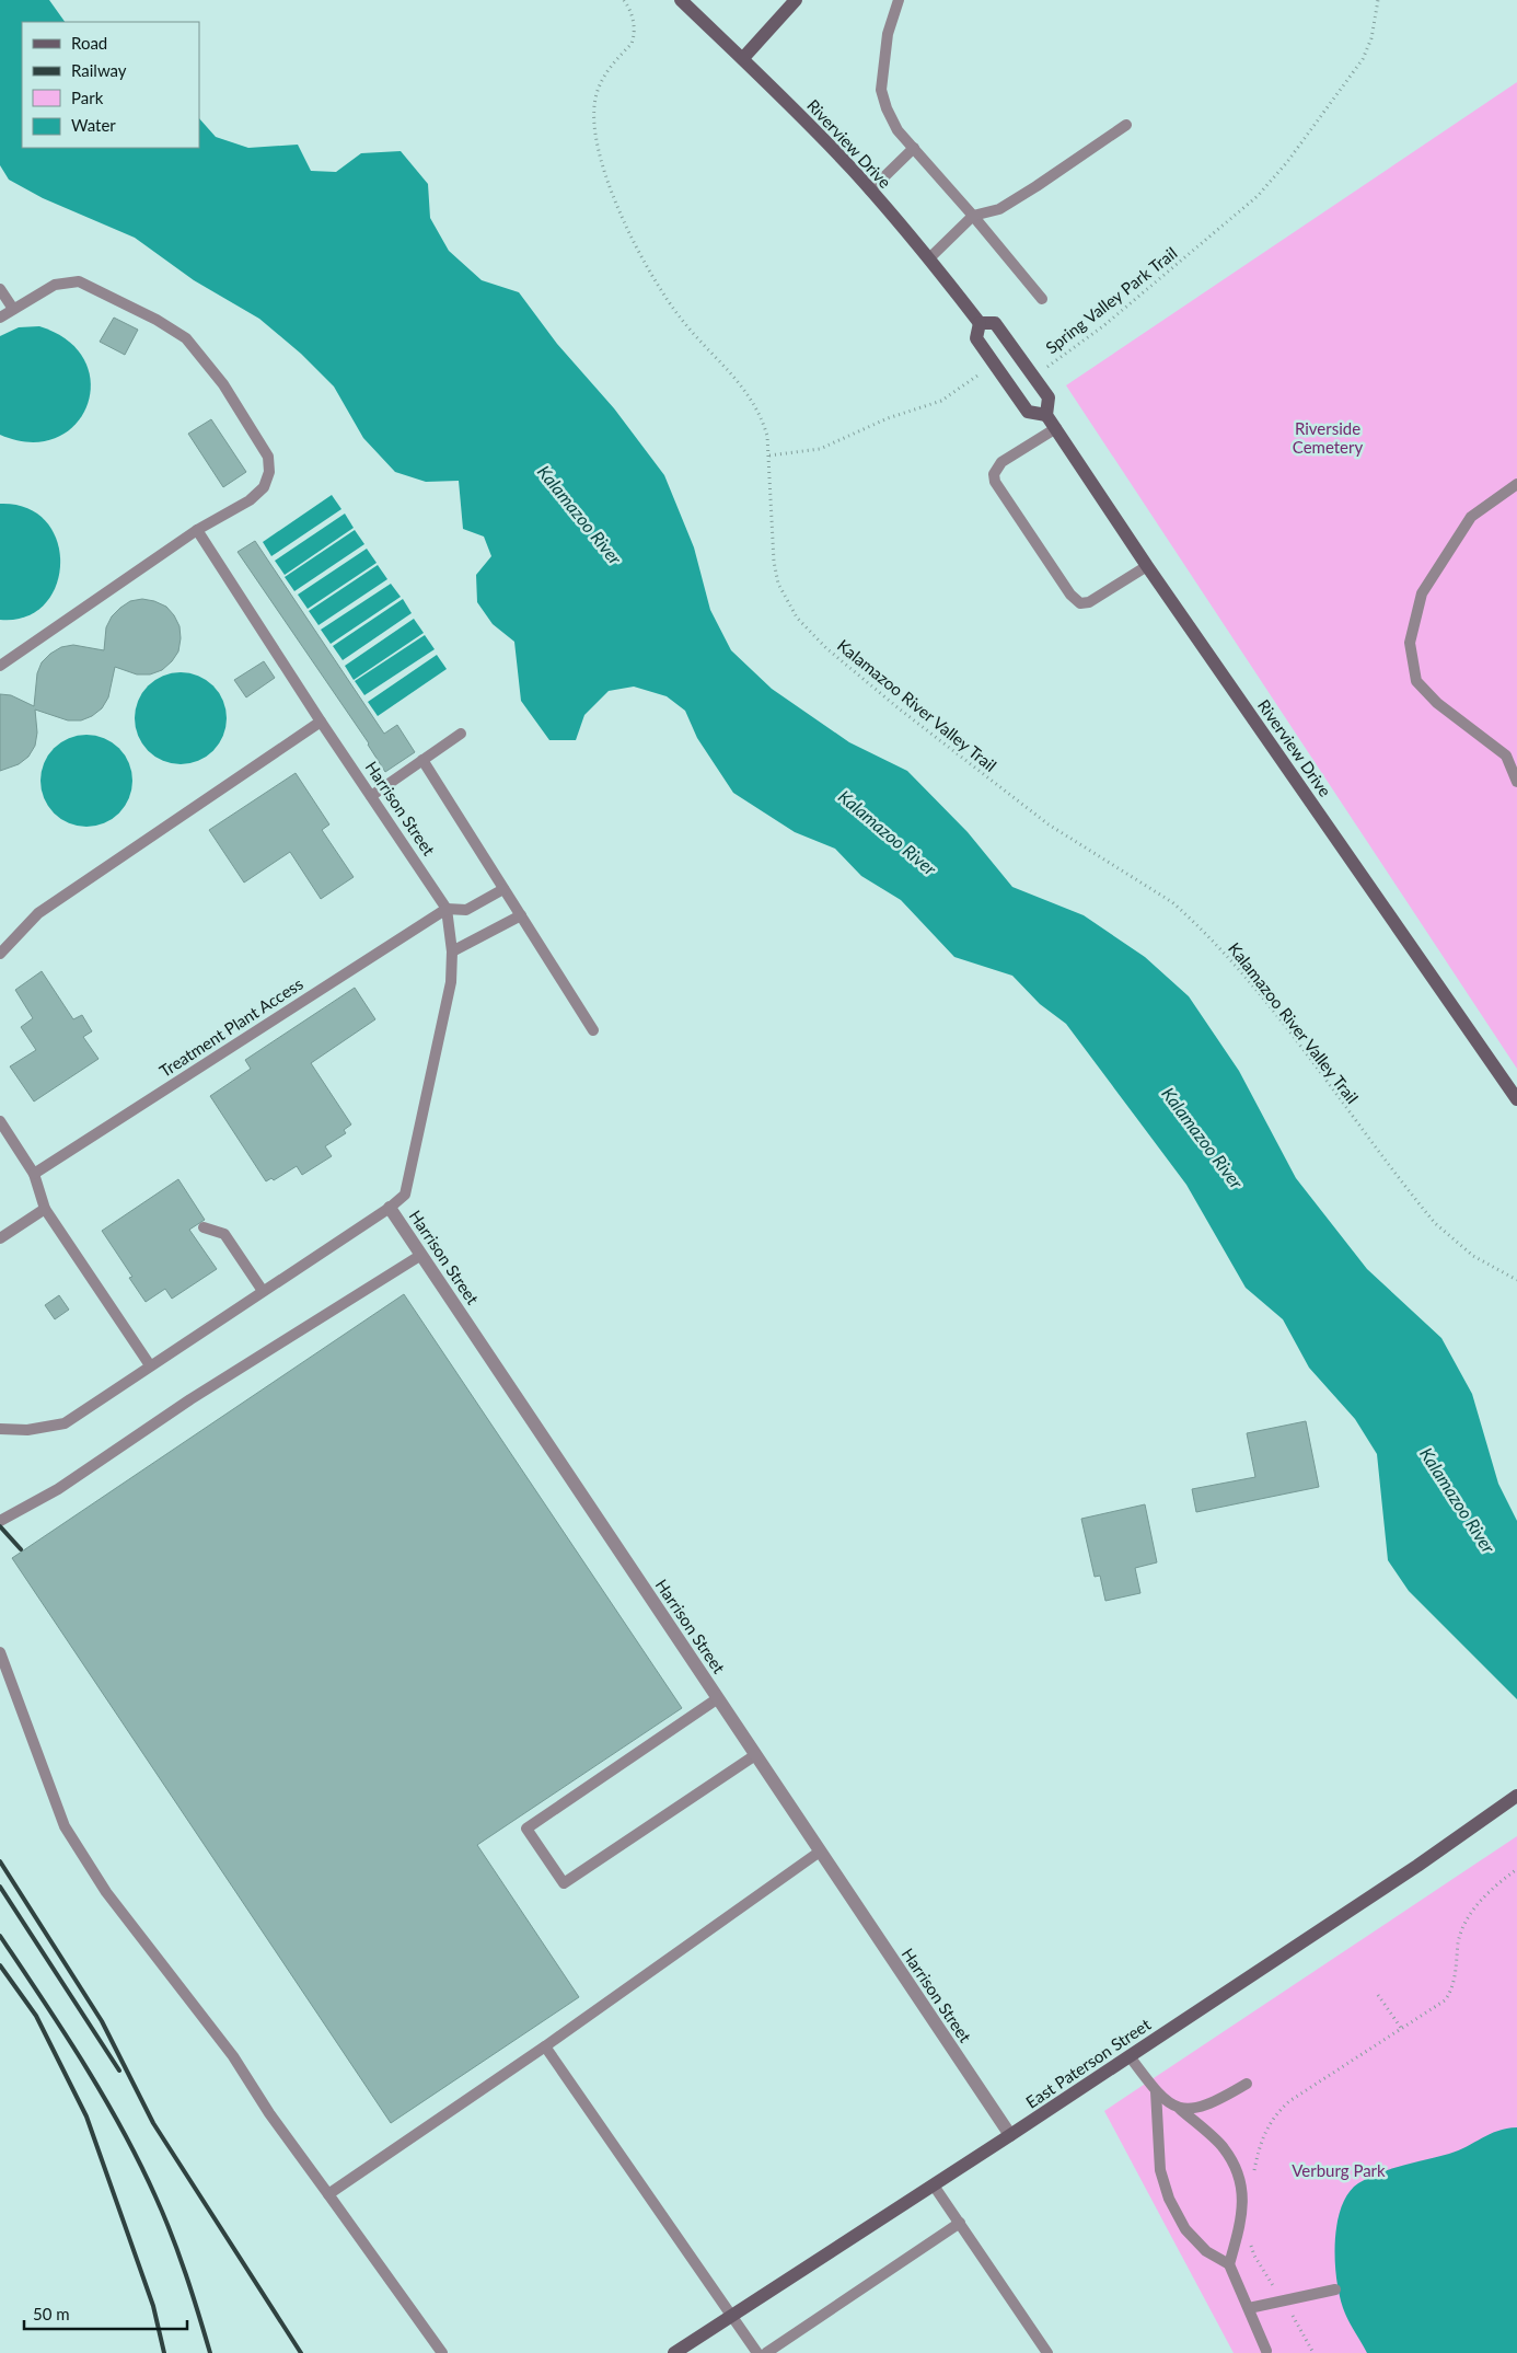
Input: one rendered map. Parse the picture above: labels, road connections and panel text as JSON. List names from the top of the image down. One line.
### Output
{"streets":{"street":["Riverview Drive","Harrison Street","East Paterson Street"],"lane":["Treatment Plant Access"],"path":["Spring Valley Park Trail","Kalamazoo River Valley Trail"]},"crossings":[["Riverview Drive","Spring Valley Park Trail"],["Harrison Street","Treatment Plant Access"],["Harrison Street","East Paterson Street"]],"water":["Kalamazoo River"],"parks":["Riverside Cemetery","Verburg Park"],"legend":["Road","Railway","Park","Water"],"scale_bar":"50 m"}
